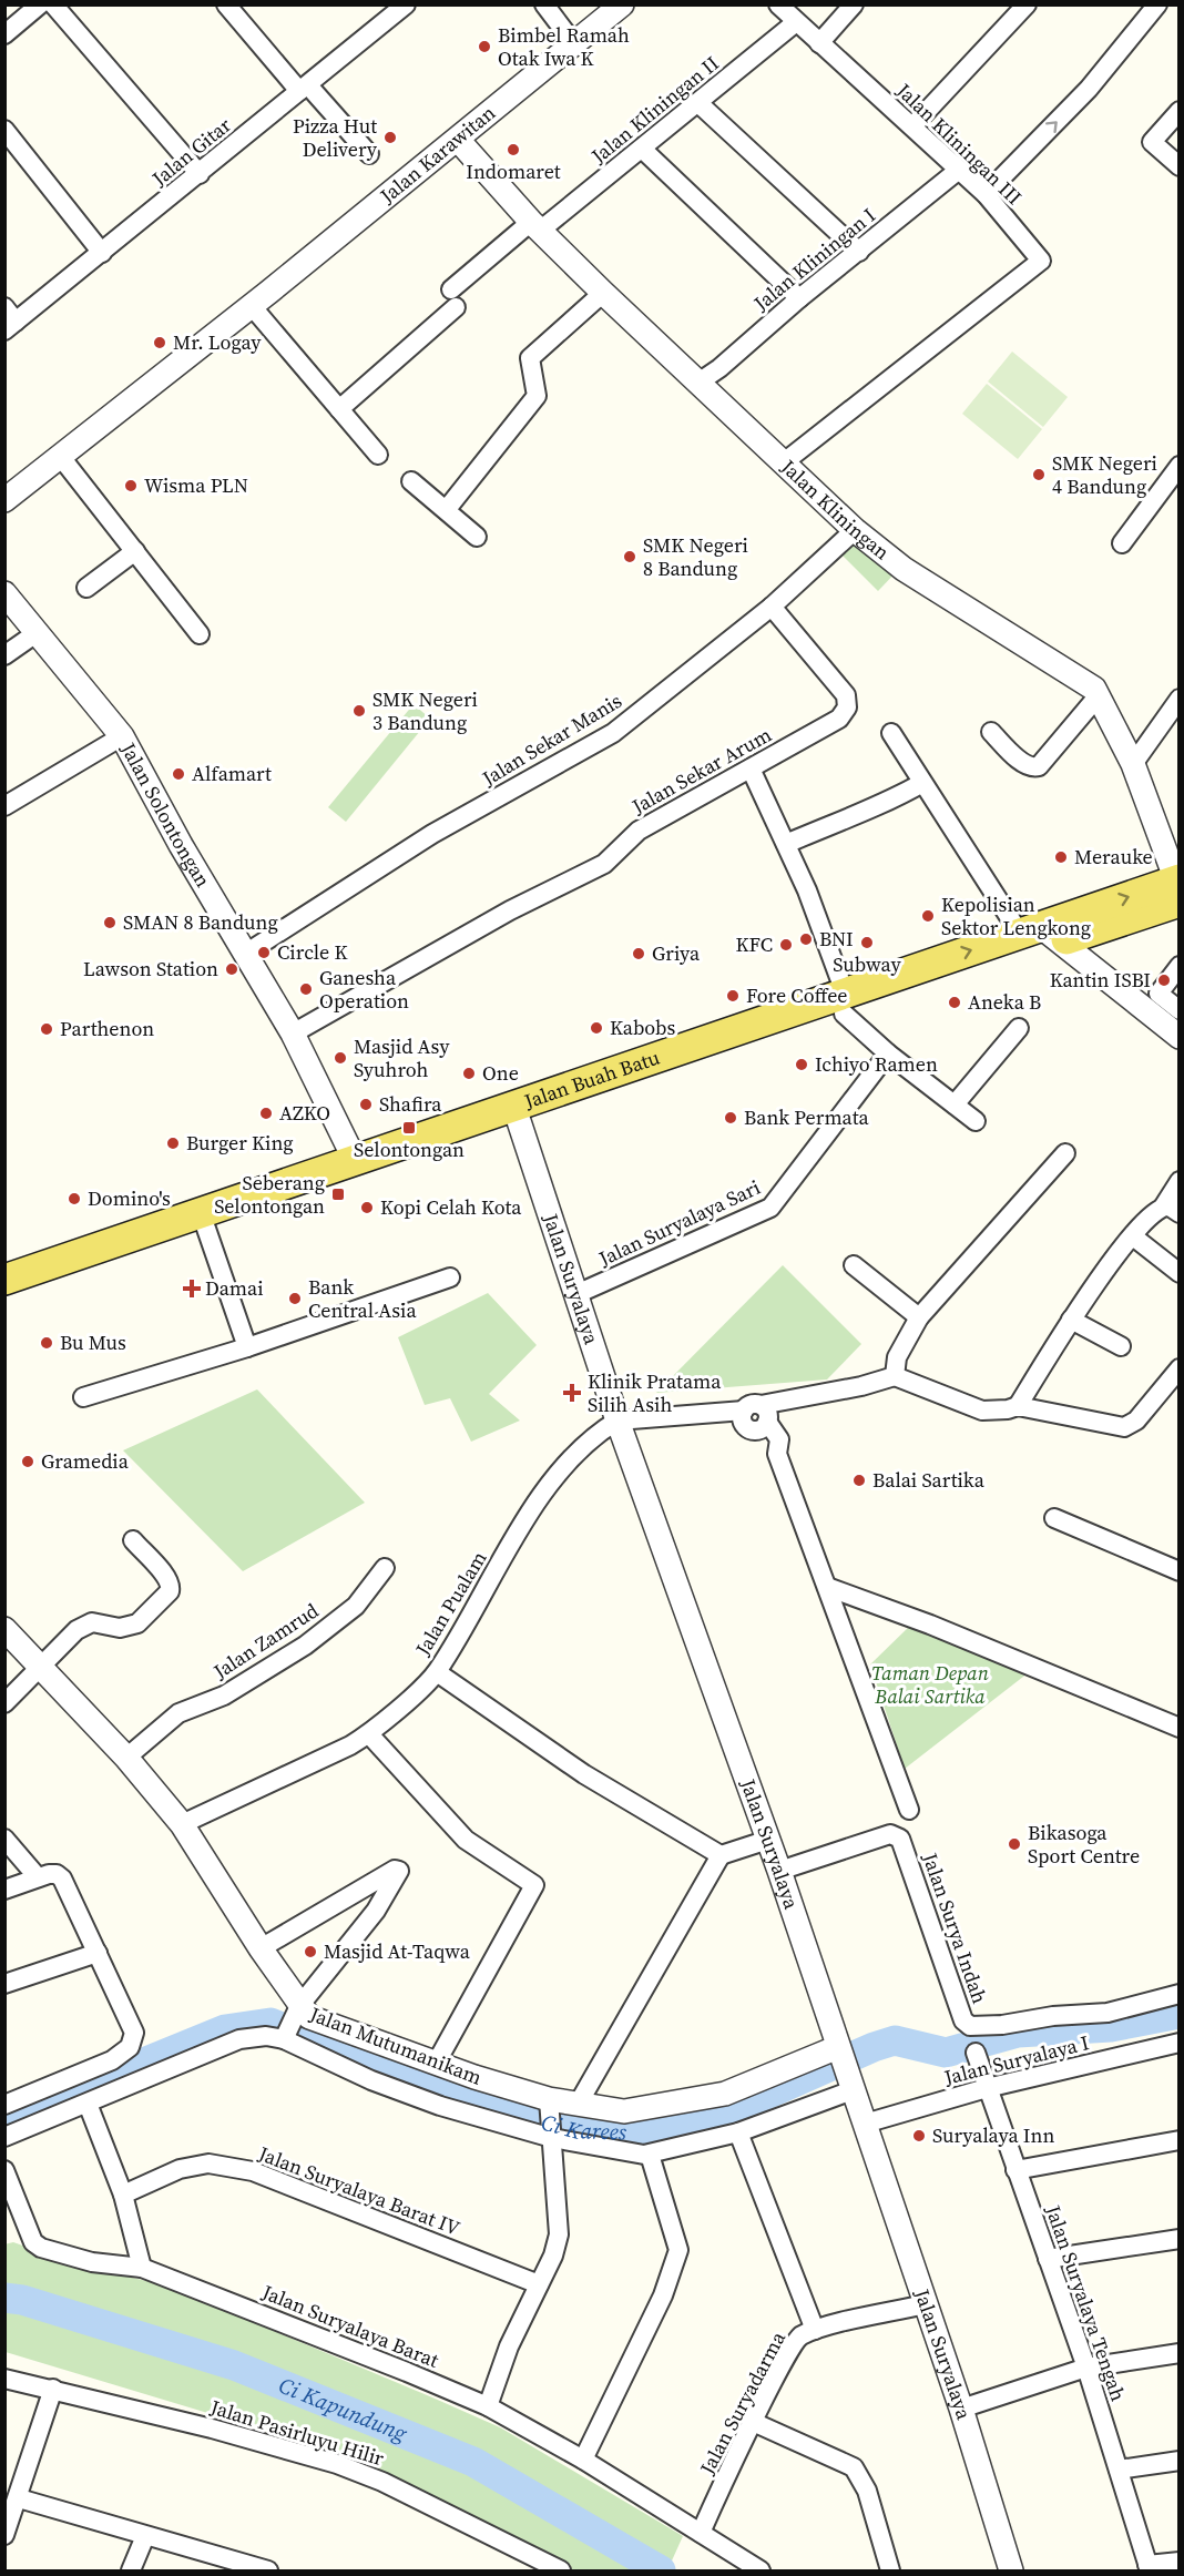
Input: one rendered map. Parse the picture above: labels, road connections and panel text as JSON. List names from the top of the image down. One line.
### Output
{"streets":{"main road":["Jalan Buah Batu"],"street":["Jalan Kliningan II","Jalan Kliningan III","Jalan Gitar","Jalan Karawitan","Jalan Kliningan I","Jalan Kliningan","Jalan Sekar Manis","Jalan Sekar Arum","Jalan Solontongan","Jalan Suryalaya Sari","Jalan Suryalaya","Jalan Pualam","Jalan Zamrud","Jalan Surya Indah","Jalan Mutumanikam","Jalan Suryalaya I","Jalan Suryalaya Barat IV","Jalan Suryalaya Tengah","Jalan Suryalaya Barat","Jalan Suryadarma","Jalan Pasirluyu Hilir"]},"crossings":[["Jalan Kliningan II","Jalan Kliningan III"],["Jalan Kliningan II","Jalan Kliningan"],["Jalan Kliningan III","Jalan Kliningan I"],["Jalan Kliningan III","Jalan Kliningan"],["Jalan Karawitan","Jalan Kliningan"],["Jalan Kliningan I","Jalan Kliningan"],["Jalan Kliningan","Jalan Sekar Manis"],["Jalan Kliningan","Jalan Buah Batu"],["Jalan Sekar Manis","Jalan Sekar Arum"],["Jalan Sekar Manis","Jalan Solontongan"],["Jalan Sekar Arum","Jalan Solontongan"],["Jalan Solontongan","Jalan Buah Batu"],["Jalan Buah Batu","Jalan Suryalaya"],["Jalan Suryalaya Sari","Jalan Suryalaya"],["Jalan Suryalaya","Jalan Pualam"],["Jalan Suryalaya","Jalan Surya Indah"],["Jalan Suryalaya","Jalan Mutumanikam"],["Jalan Suryalaya","Jalan Suryalaya I"],["Jalan Suryalaya","Jalan Suryadarma"],["Jalan Pualam","Jalan Mutumanikam"],["Jalan Zamrud","Jalan Mutumanikam"],["Jalan Suryalaya I","Jalan Suryalaya Tengah"],["Jalan Suryalaya Barat","Jalan Suryadarma"]],"water":["Ci Karees","Ci Kapundung"],"parks":["Taman Depan Balai Sartika"],"places":{"other":["Bimbel Ramah Otak Iwa K","Pizza Hut Delivery","Indomaret","Mr. Logay","SMK Negeri 4 Bandung","Wisma PLN","SMK Negeri 8 Bandung","SMK Negeri 3 Bandung","Alfamart","Merauke","Kepolisian Sektor Lengkong","SMAN 8 Bandung","BNI","Subway","KFC","Circle K","Griya","Lawson Station","Kantin ISBI","Ganesha Operation","Fore Coffee","Aneka B","Kabobs","Parthenon","Masjid Asy Syuhroh","Ichiyo Ramen","One","Shafira","AZKO","Bank Permata","Burger King","Domino's","Kopi Celah Kota","Bank Central Asia","Bu Mus","Gramedia","Balai Sartika","Bikasoga Sport Centre","Masjid At-Taqwa","Suryalaya Inn"],"transit":["Selontongan","Seberang Selontongan"],"health":["Damai","Klinik Pratama Silih Asih"]}}
